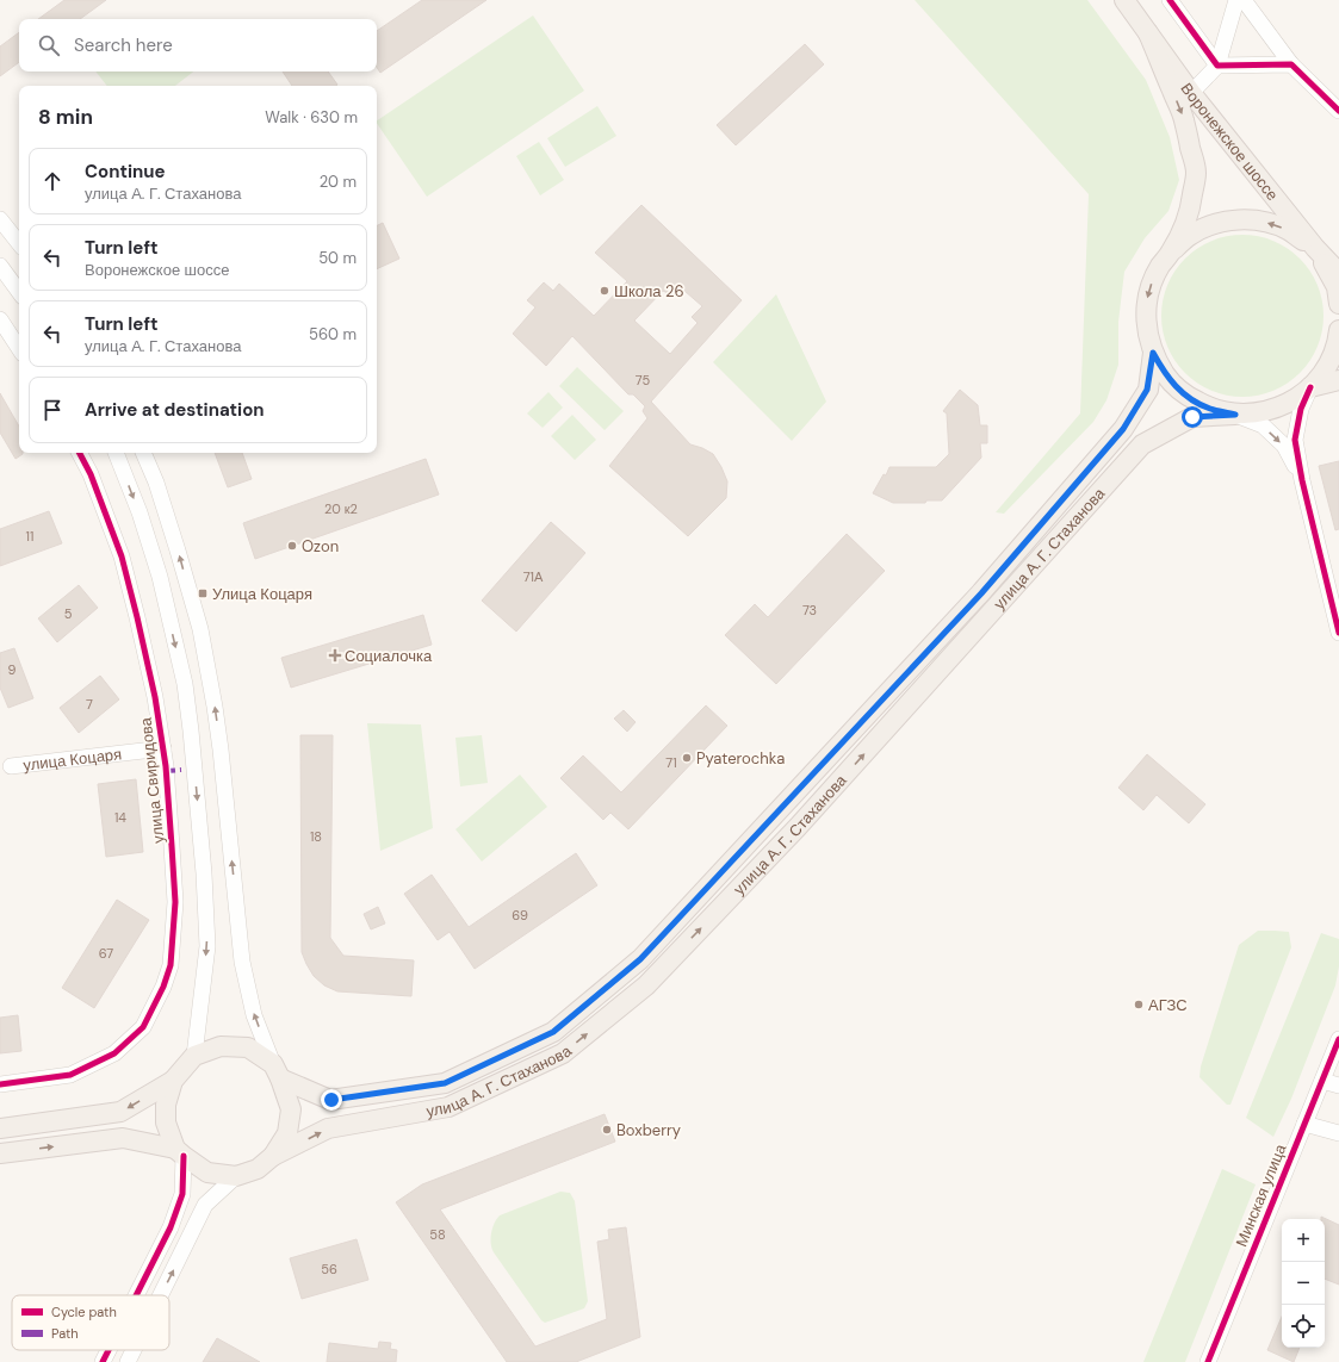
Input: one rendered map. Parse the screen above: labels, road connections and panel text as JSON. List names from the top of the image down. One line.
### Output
{"streets":{"main road":["Воронежское шоссе","улица А. Г. Стаханова"],"street":["улица Коцаря","улица Свиридова","Минская улица"]},"crossings":[["Воронежское шоссе","улица А. Г. Стаханова"],["улица Коцаря","улица Свиридова"]],"places":{"other":["Школа 26","Ozon","Pyaterochka","АГЗС","Boxberry"],"transit":["Улица Коцаря"],"health":["Социалочка"]},"house_numbers":["75","20 к2","11","71А","73","5","9","7","71","14","18","69","67","58","56"],"legend":["Cycle path","Path"],"page":{"search":"Search here","heading":["8 min","Walk · 630 m"],"list":[["Continue","улица А. Г. Стаханова","20 m"],["Turn left","Воронежское шоссе","50 m"],["Turn left","улица А. Г. Стаханова","560 m"],"Arrive at destination"],"map_buttons":["+","−"]}}
